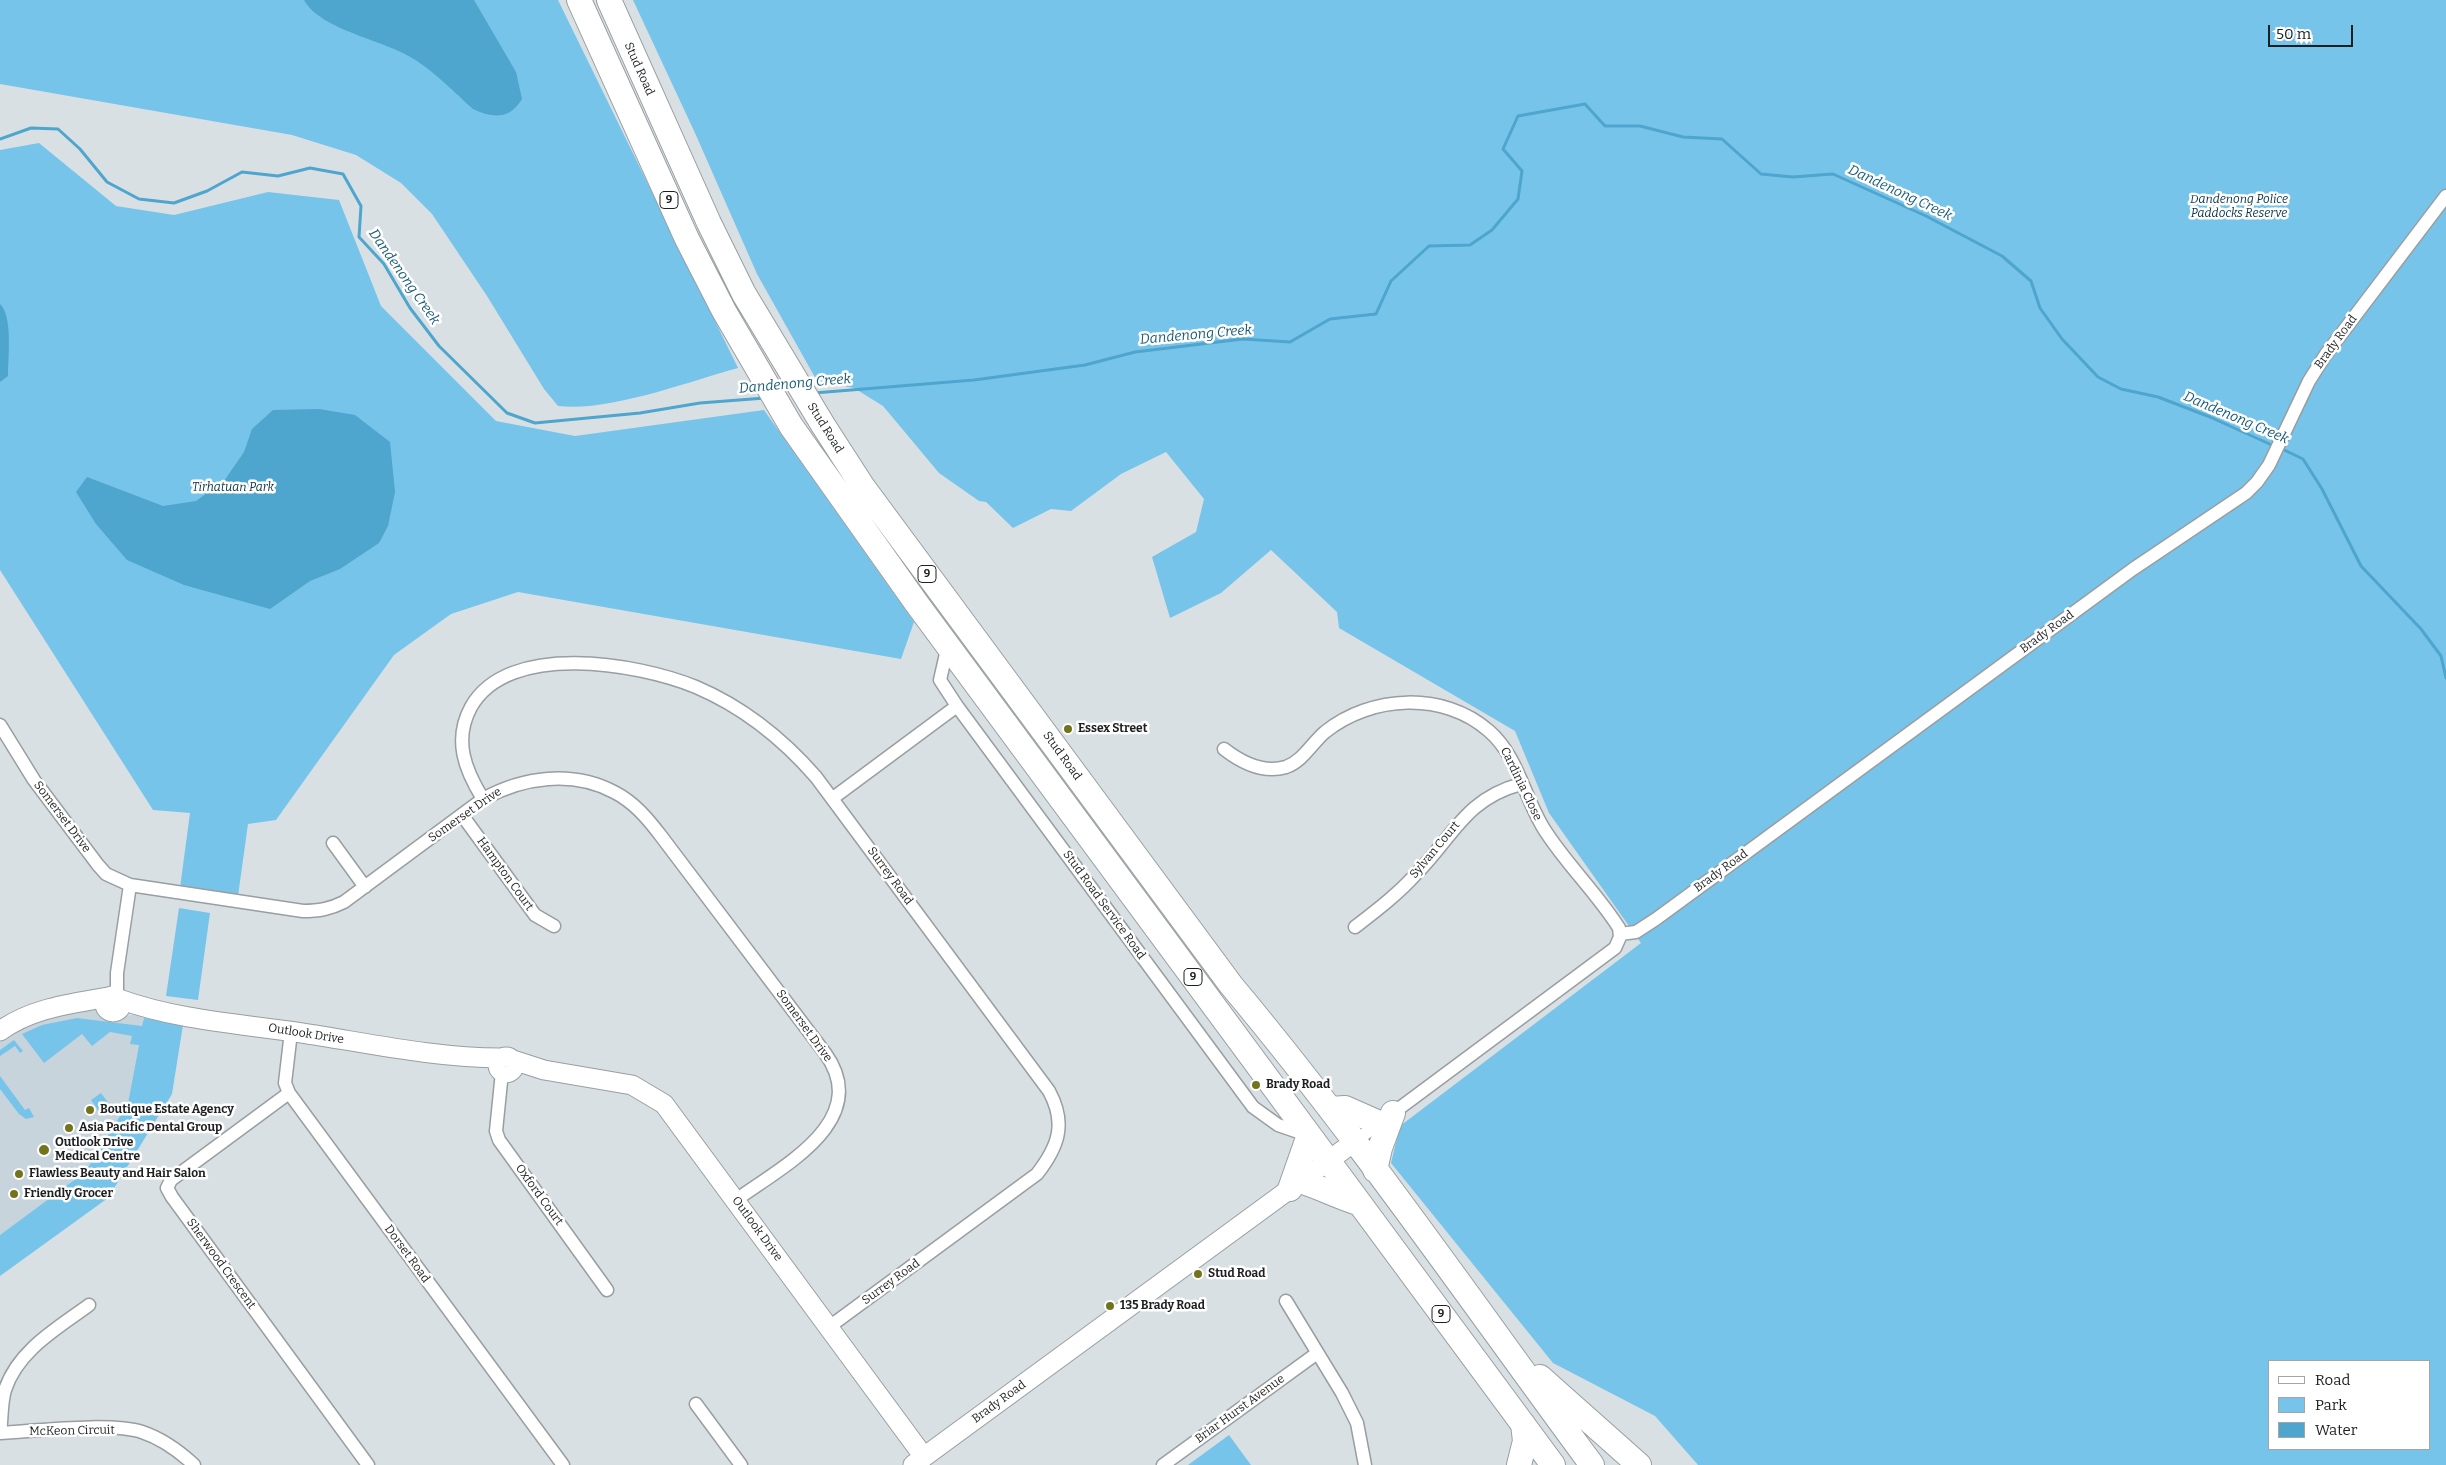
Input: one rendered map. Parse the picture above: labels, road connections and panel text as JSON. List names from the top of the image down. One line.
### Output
{"streets":{"highway":["Stud Road","9"],"street":["Brady Road","Cardinia Close","Somerset Drive","Sylvan Court","Hampton Court","Surrey Road","Stud Road Service Road","Outlook Drive","Oxford Court","Dorset Road","Sherwood Crescent","Briar Hurst Avenue","McKeon Circuit"]},"crossings":[["Stud Road","Brady Road"],["Stud Road","Stud Road Service Road"],["Brady Road","Cardinia Close"],["Brady Road","Outlook Drive"],["Cardinia Close","Sylvan Court"],["Somerset Drive","Hampton Court"],["Somerset Drive","Surrey Road"],["Somerset Drive","Outlook Drive"],["Surrey Road","Outlook Drive"],["Outlook Drive","Oxford Court"],["Dorset Road","Sherwood Crescent"]],"water":["Dandenong Creek"],"parks":["Dandenong Police Paddocks Reserve","Tirhatuan Park"],"places":["Essex Street","Brady Road","Boutique Estate Agency","Asia Pacific Dental Group","Outlook Drive Medical Centre","Flawless Beauty and Hair Salon","Friendly Grocer","Stud Road","135 Brady Road"],"legend":["Road","Park","Water"],"scale_bar":"50 m"}
